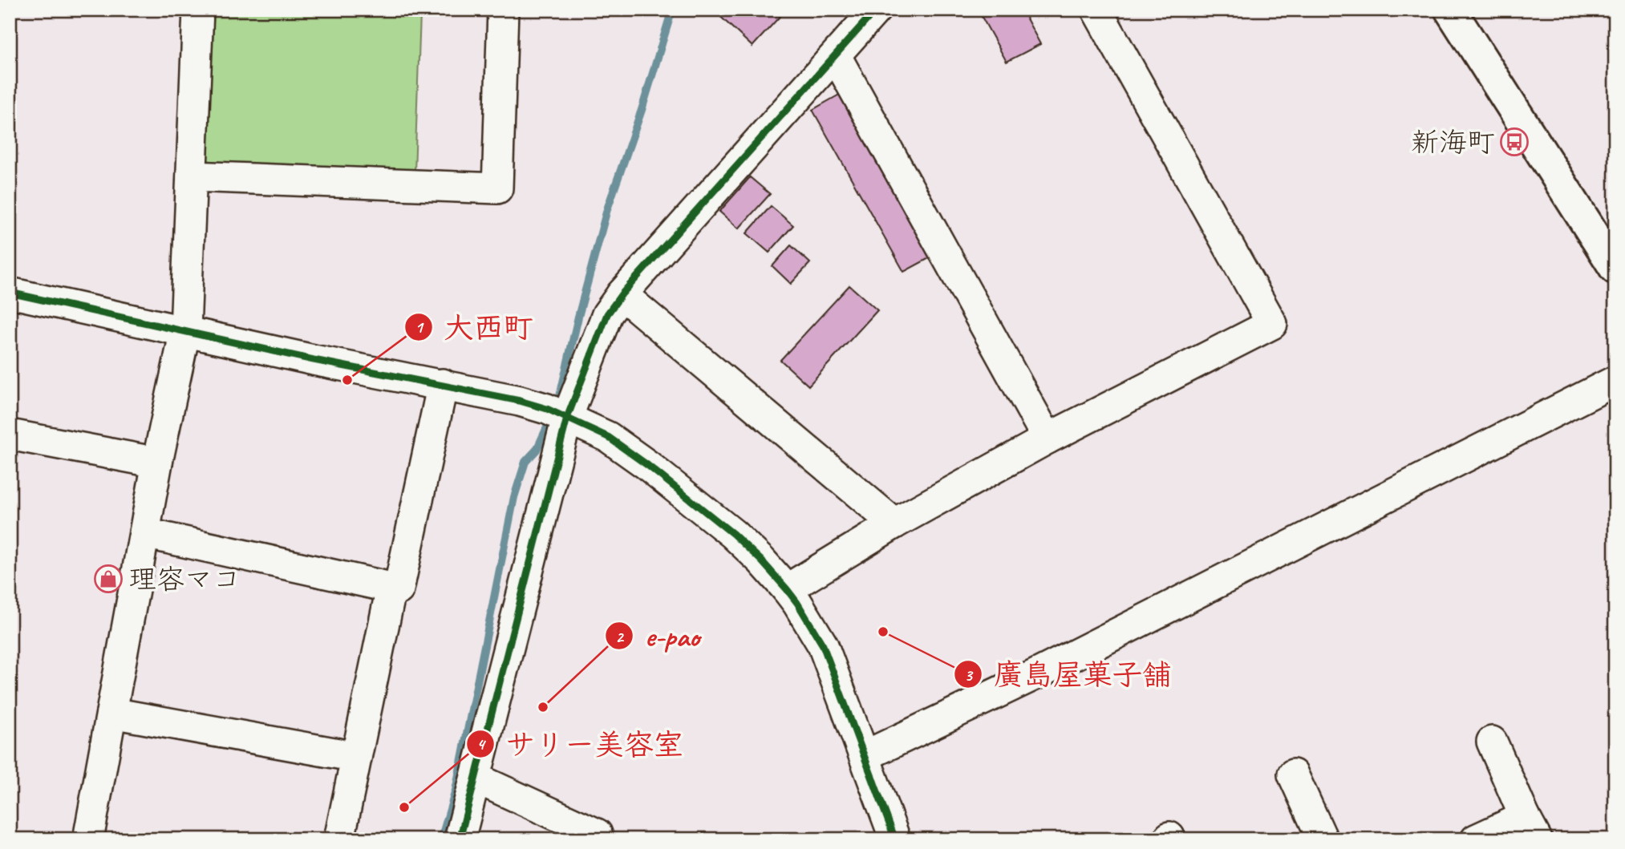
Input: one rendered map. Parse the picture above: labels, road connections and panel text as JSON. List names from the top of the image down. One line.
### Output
{"places":{"bus stop":["新海町"],"other":["大西町","廣島屋菓子舗","e-pao","サリー美容室"],"shop":["理容マコ"]}}
